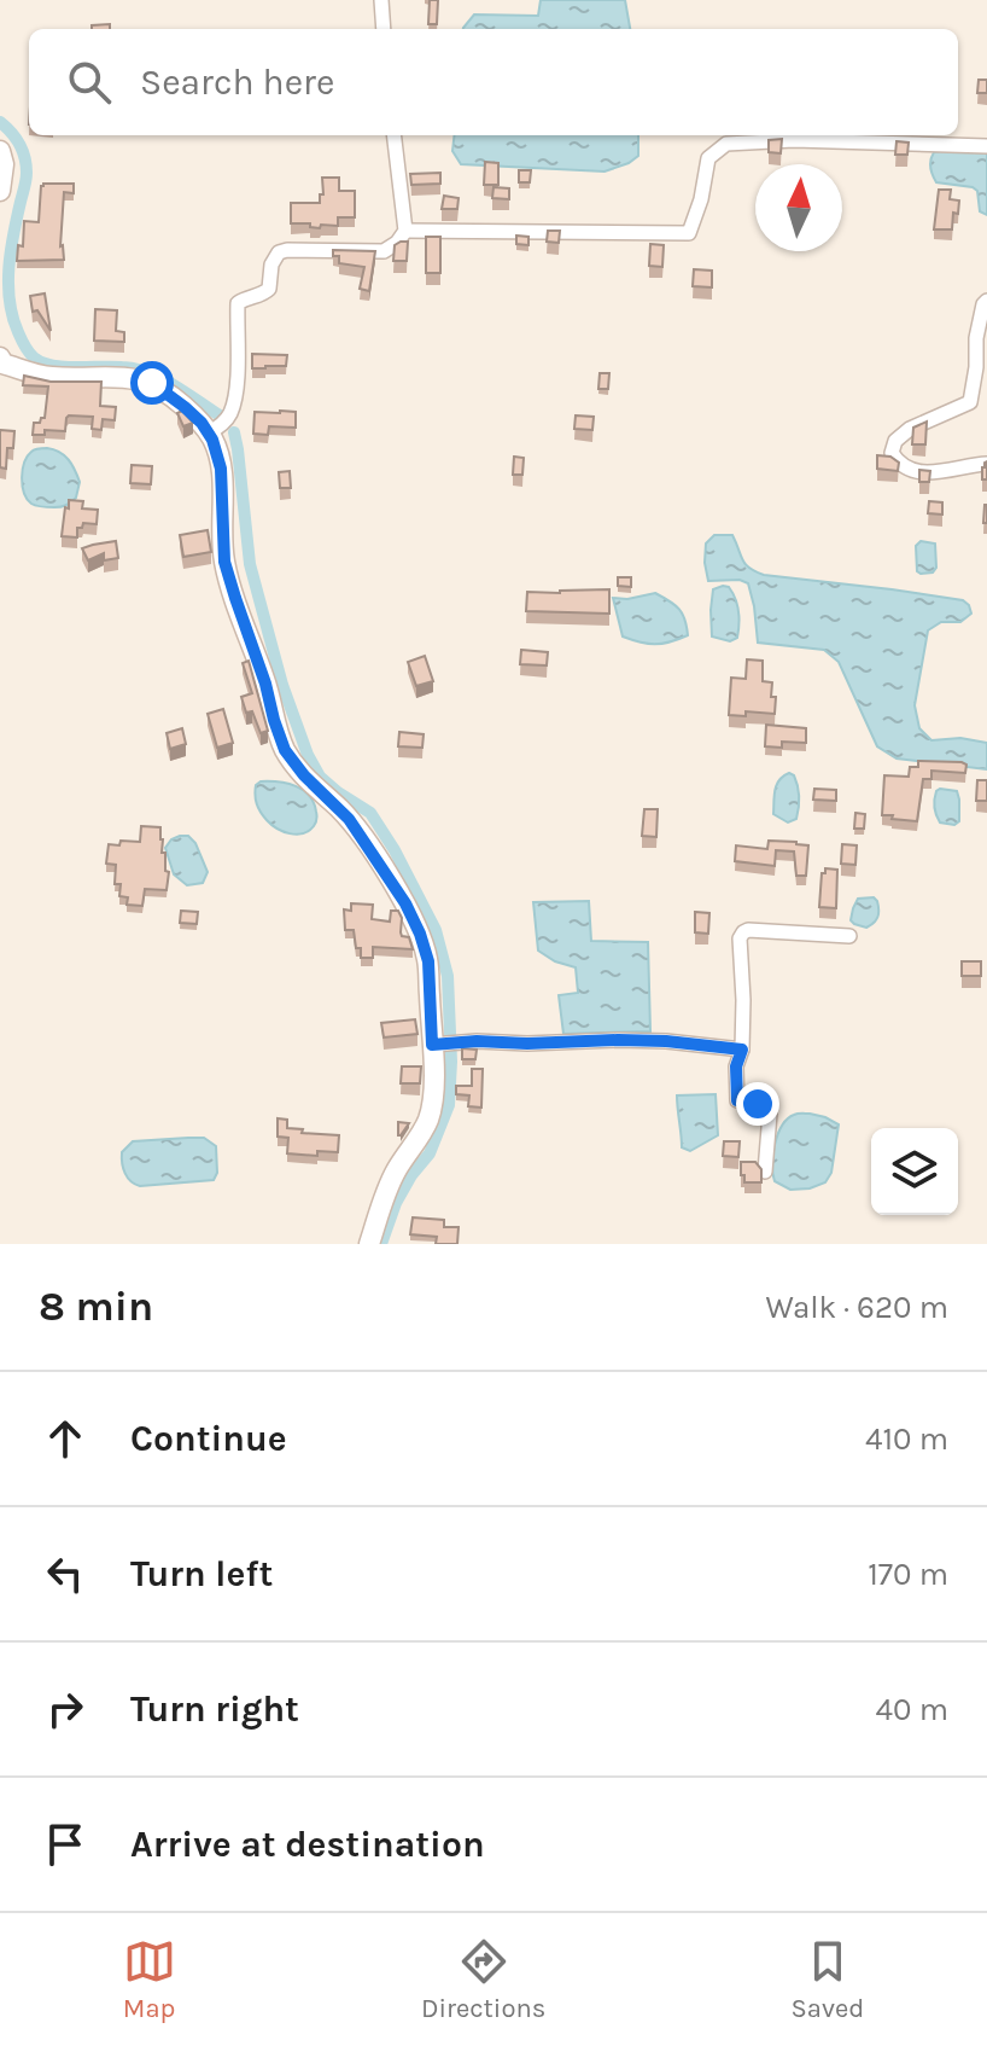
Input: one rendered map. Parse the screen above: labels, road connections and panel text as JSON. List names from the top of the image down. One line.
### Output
{"north":"top","page":{"search":"Search here","heading":["8 min","Walk · 620 m"],"list":[["Continue","410 m"],["Turn left","170 m"],["Turn right","40 m"],"Arrive at destination"],"nav":["Map","Directions","Saved"]}}
